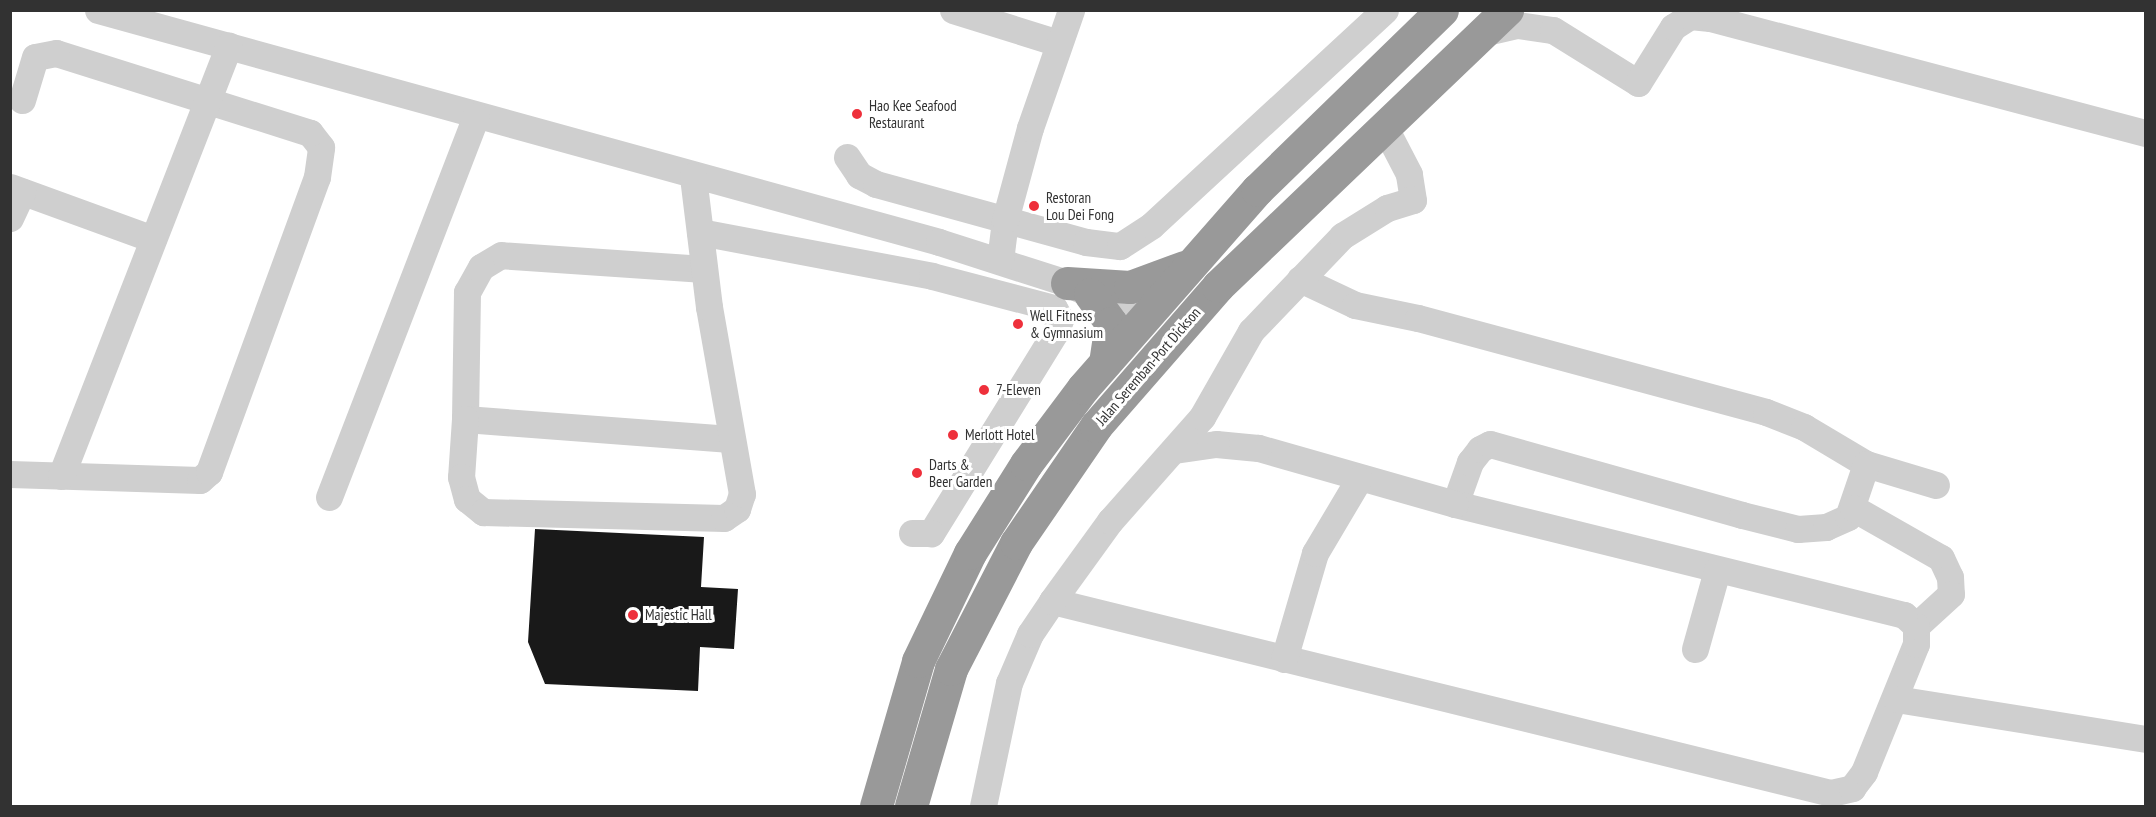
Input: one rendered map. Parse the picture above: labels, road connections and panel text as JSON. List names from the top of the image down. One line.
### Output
{"streets":{"highway":["Jalan Seremban-Port Dickson"]},"places":["Hao Kee Seafood Restaurant","Restoran Lou Dei Fong","Well Fitness & Gymnasium","7-Eleven","Merlott Hotel","Darts & Beer Garden","Majestic Hall"]}
